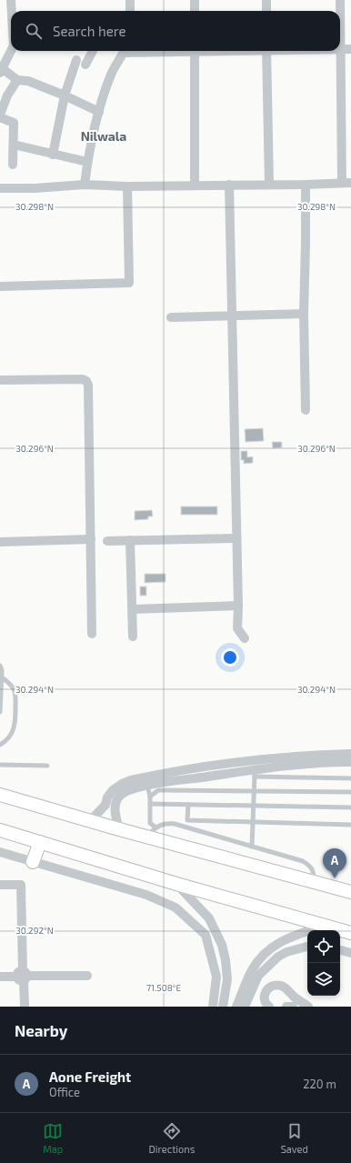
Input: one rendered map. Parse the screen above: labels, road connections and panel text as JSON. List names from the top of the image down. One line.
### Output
{"districts":["Nilwala"],"page":{"search":"Search here","pins":"A","heading":"Nearby","list":[{"mark":"A","name":"Aone Freight","note":"Office","value":"220 m"}],"nav":["Map","Directions","Saved"]},"coordinates":["30.298°N","30.296°N","30.294°N","30.292°N","71.508°E"]}
